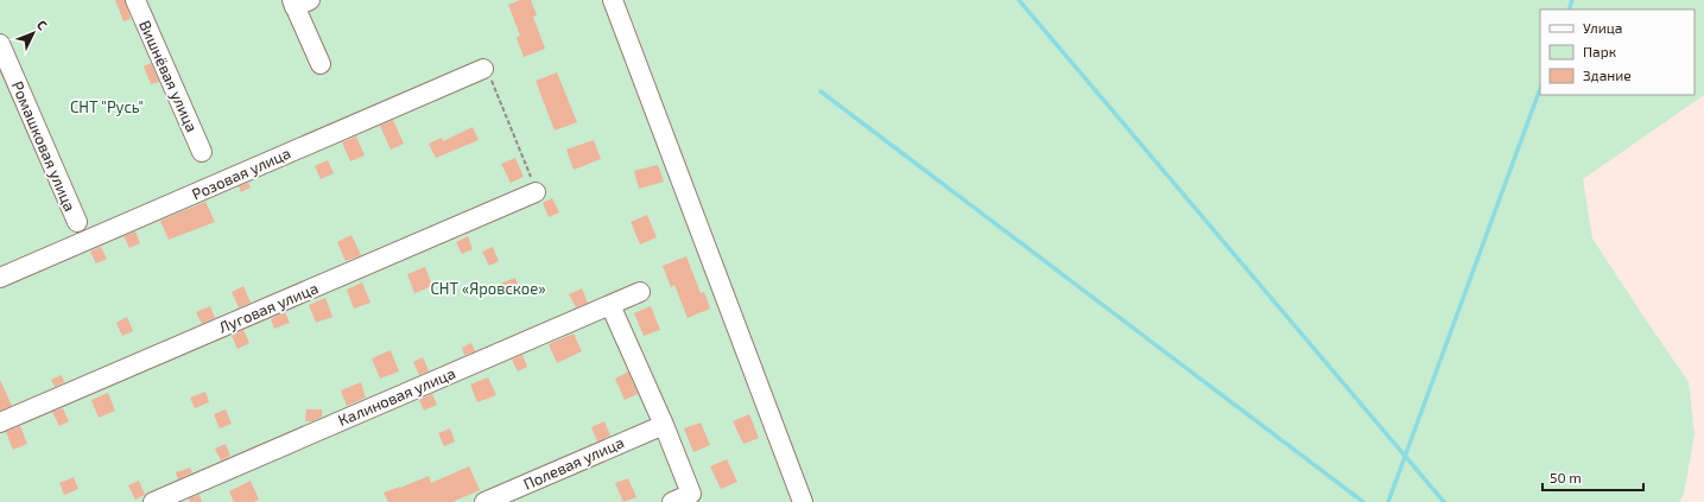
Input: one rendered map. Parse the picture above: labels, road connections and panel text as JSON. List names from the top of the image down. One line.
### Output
{"streets":{"street":["Вишнёвая улица","Ромашковая улица","Розовая улица","Луговая улица","Калиновая улица","Полевая улица"]},"parks":["СНТ \"Русь\"","СНТ «Яровское»"],"legend":["Улица","Парк","Здание"],"scale_bar":"50 m","north":"top right"}
